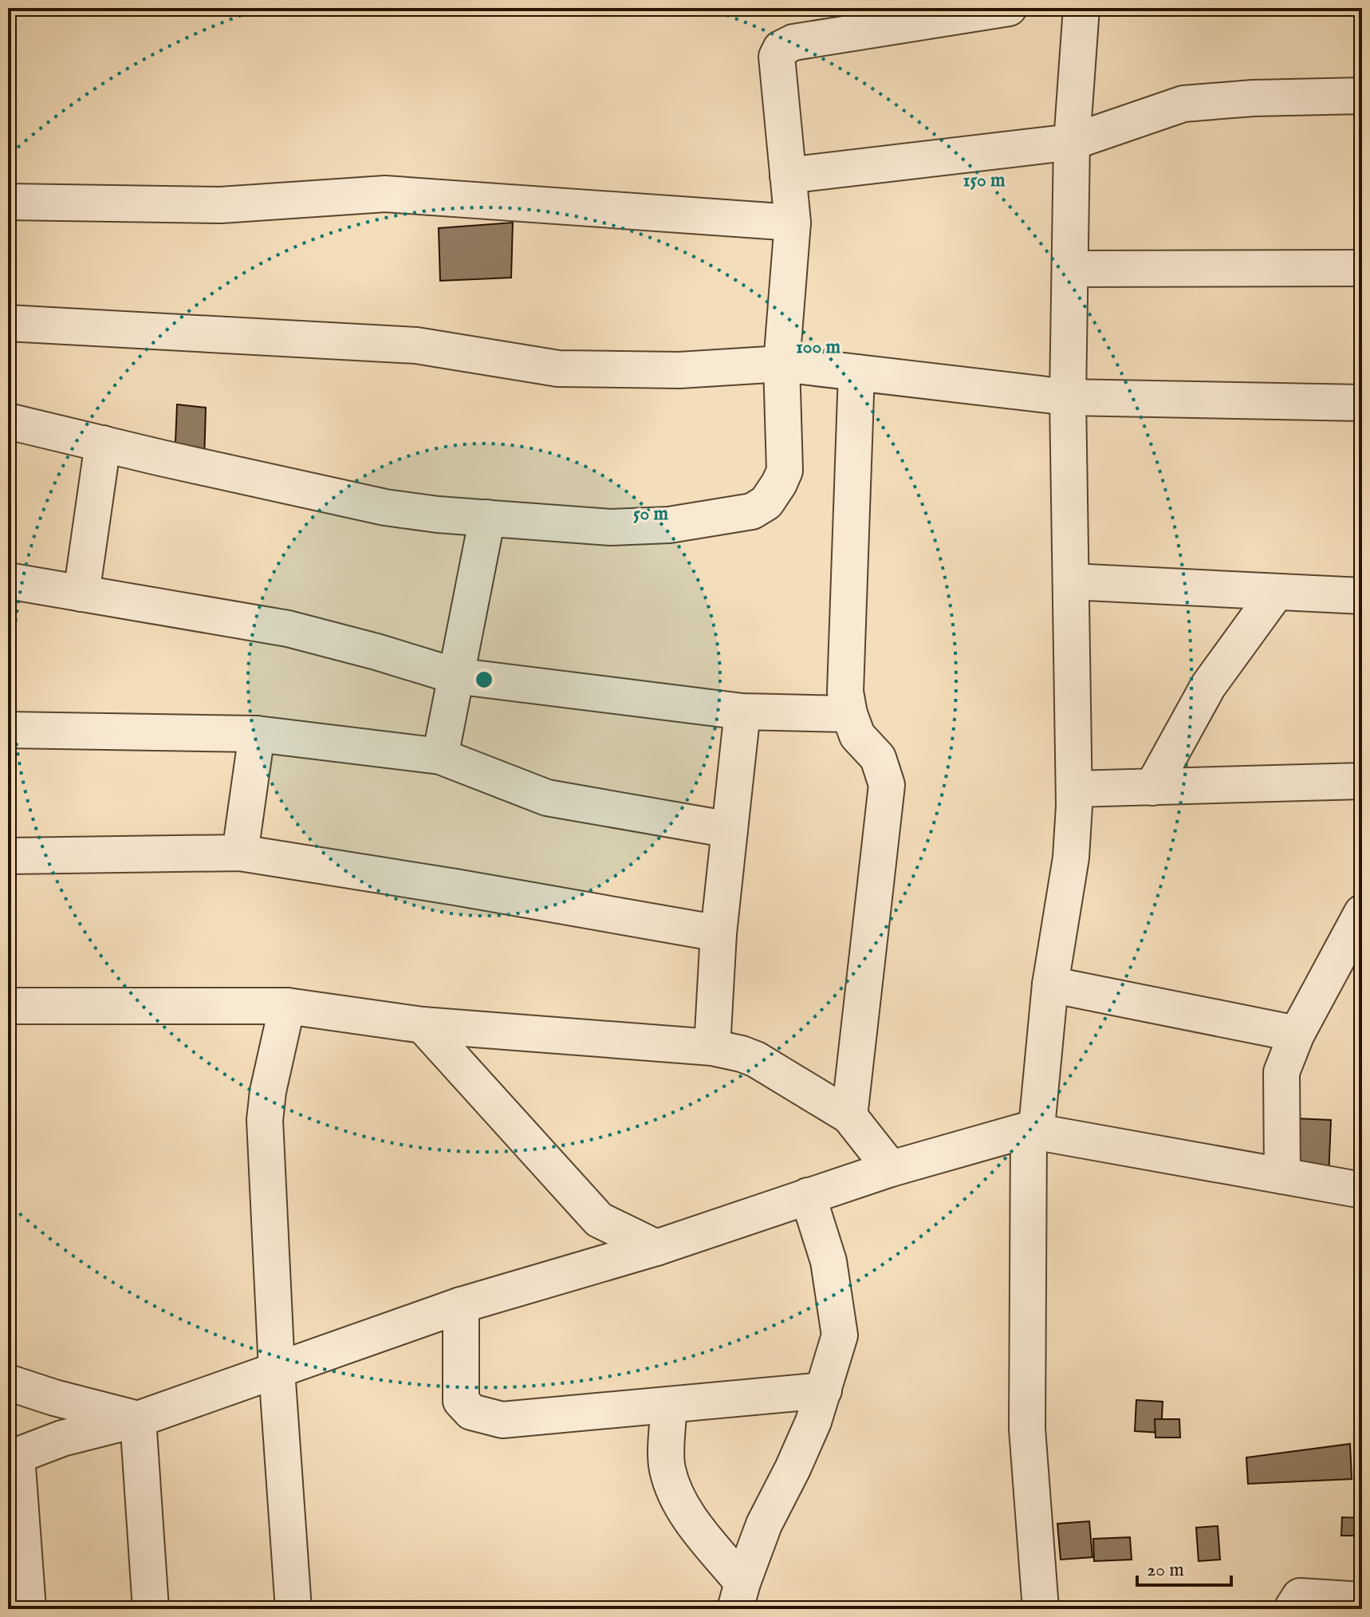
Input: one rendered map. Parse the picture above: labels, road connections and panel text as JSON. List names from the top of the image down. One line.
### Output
{"scale_bar":"20 m","rings":["150 m","100 m","50 m"]}
